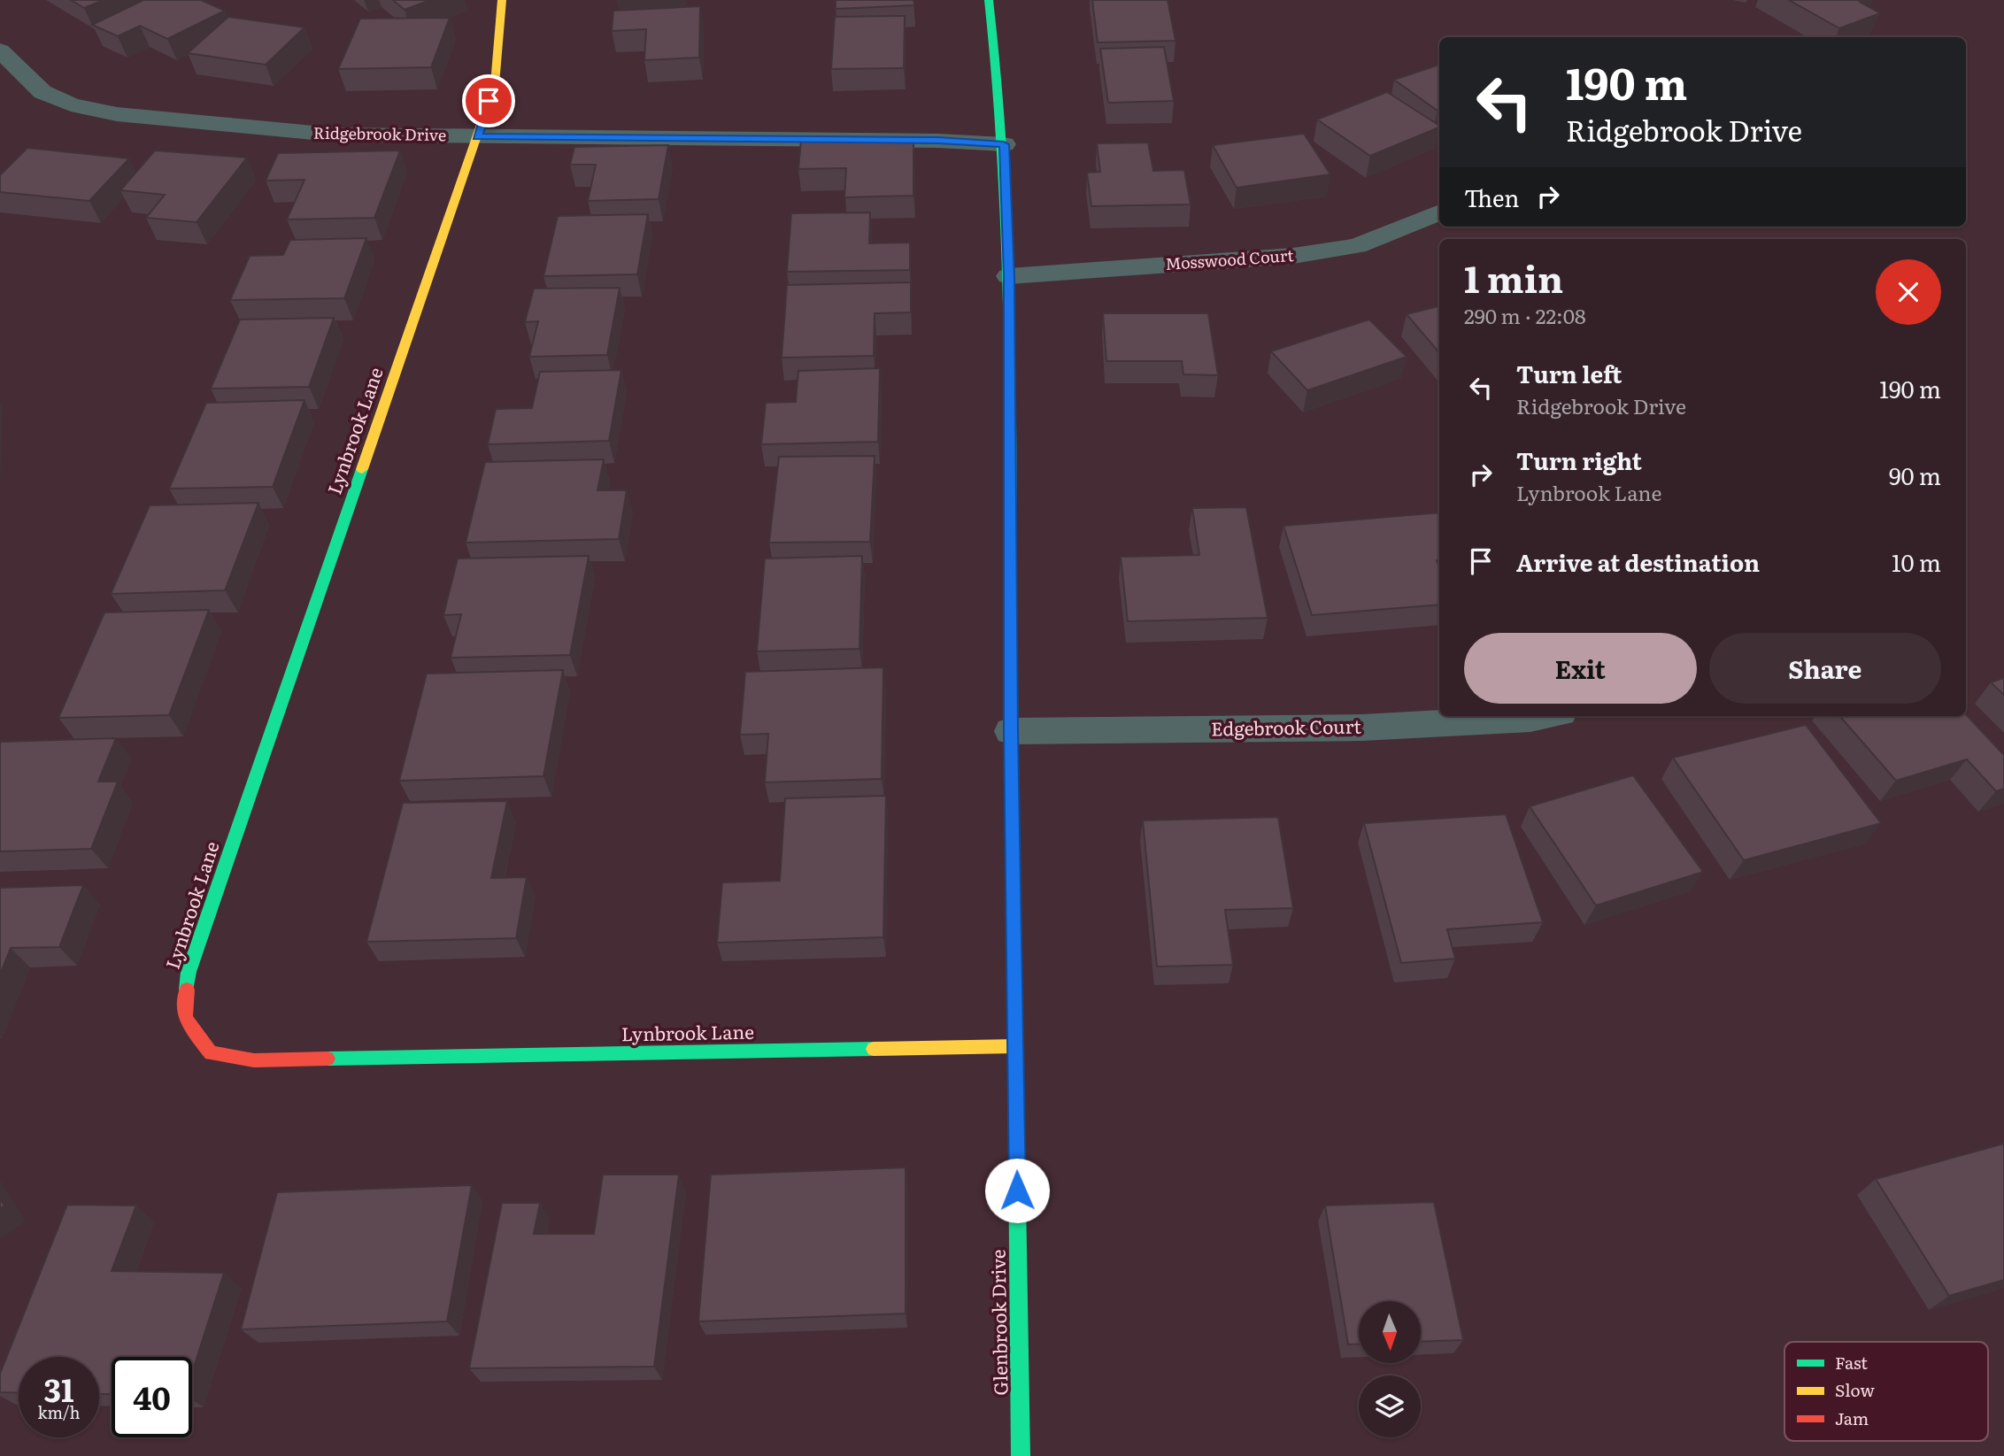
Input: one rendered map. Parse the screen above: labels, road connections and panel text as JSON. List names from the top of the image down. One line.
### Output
{"streets":{"street":["Ridgebrook Drive","Mosswood Court","Lynbrook Lane","Edgebrook Court","Glenbrook Drive"]},"crossings":[["Ridgebrook Drive","Lynbrook Lane"],["Ridgebrook Drive","Glenbrook Drive"],["Mosswood Court","Glenbrook Drive"],["Lynbrook Lane","Glenbrook Drive"],["Edgebrook Court","Glenbrook Drive"]],"legend":["Fast","Slow","Jam"],"north":"bottom","page":{"turn":["190 m","Ridgebrook Drive"],"then":"Then","heading":["1 min","290 m · 22:08"],"list":[{"name":"Turn left","note":"Ridgebrook Drive","value":"190 m"},{"name":"Turn right","note":"Lynbrook Lane","value":"90 m"},{"name":"Arrive at destination","value":"10 m"}],"buttons":["Exit","Share"],"speed":"31 km/h","limit":"40"}}
